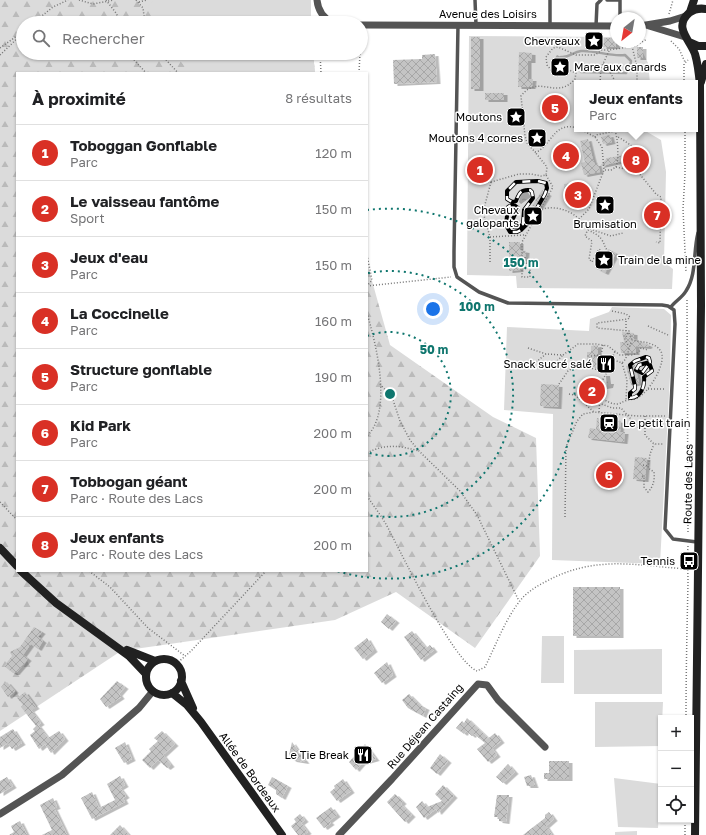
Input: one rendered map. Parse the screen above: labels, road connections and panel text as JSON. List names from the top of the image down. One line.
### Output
{"streets":{"main road":["Route des Lacs","Allée de Bordeaux"],"street":["Avenue des Loisirs","Rue Déjean Castaing"]},"places":{"place":["Chevreaux","Mare aux canards","Moutons","Moutons 4 cornes","Brumisation","Chevaux galopants","Train de la mine"],"restaurant":["Snack sucré salé","Le Tie Break"],"station":["Le petit train"],"bus stop":["Tennis"]},"north":"bottom left","page":{"search":"Rechercher","heading":["À proximité","8 résultats"],"popup":["Jeux enfants","Parc"],"pins":["5","4","8","1","3","7","2","6"],"list":[{"mark":"1","name":"Toboggan Gonflable","note":"Parc","value":"120 m"},{"mark":"2","name":"Le vaisseau fantôme","note":"Sport","value":"150 m"},{"mark":"3","name":"Jeux d'eau","note":"Parc","value":"150 m"},{"mark":"4","name":"La Coccinelle","note":"Parc","value":"160 m"},{"mark":"5","name":"Structure gonflable","note":"Parc","value":"190 m"},{"mark":"6","name":"Kid Park","note":"Parc","value":"200 m"},{"mark":"7","name":"Tobbogan géant","note":"Parc · Route des Lacs","value":"200 m"},{"mark":"8","name":"Jeux enfants","note":"Parc · Route des Lacs","value":"200 m"}],"map_buttons":["+","−"]},"rings":["150 m","100 m","50 m"]}
